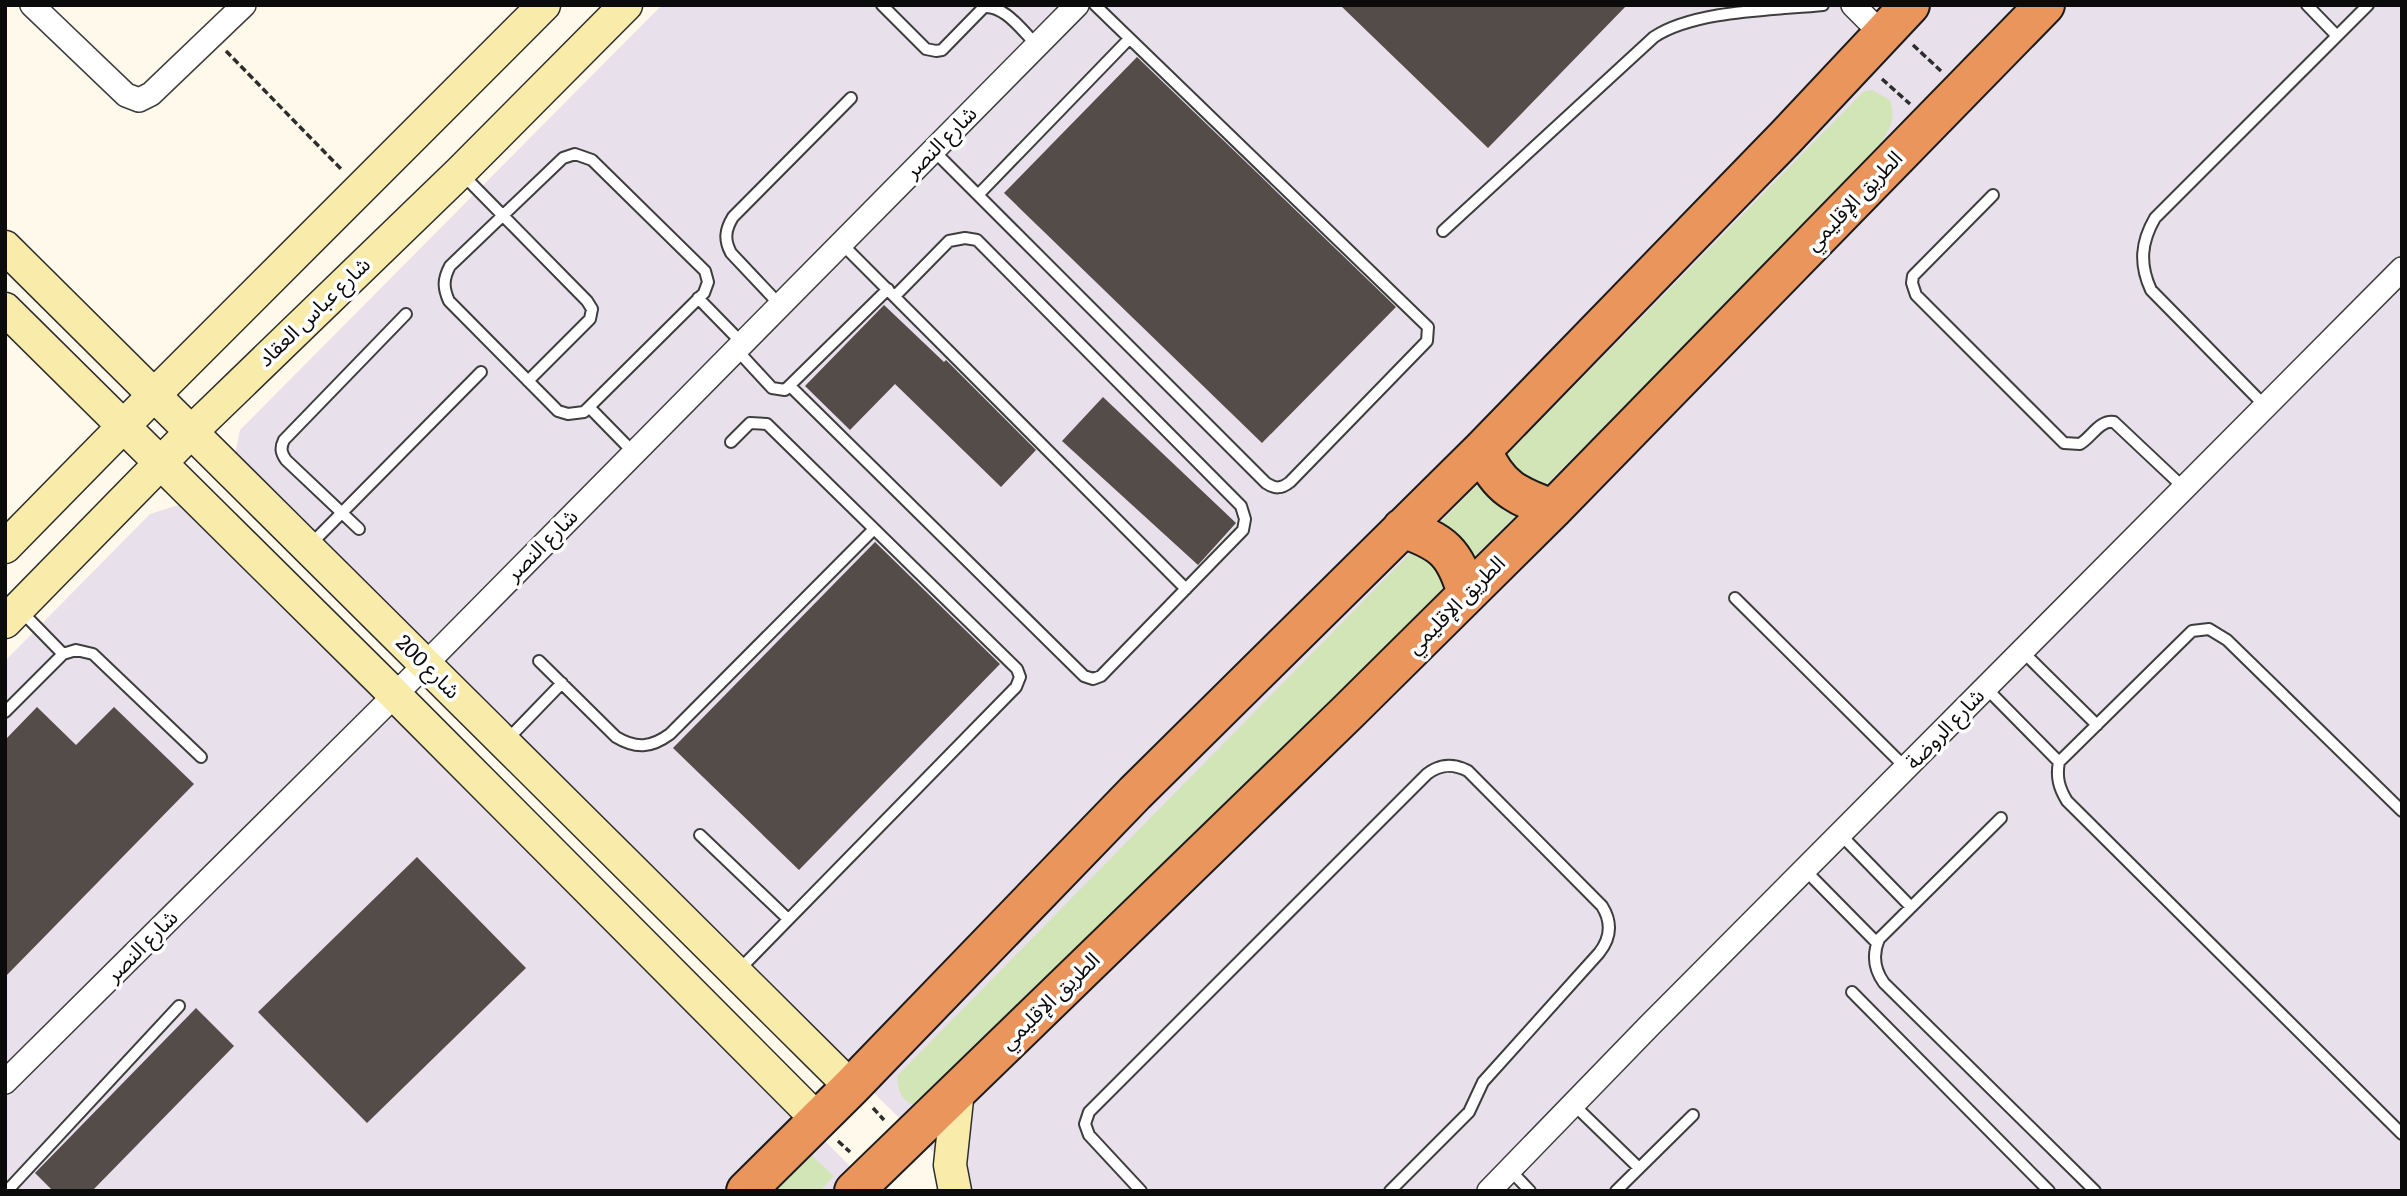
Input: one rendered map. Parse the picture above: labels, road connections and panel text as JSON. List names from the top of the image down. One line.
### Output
{"streets":{"highway":["الطريق الإقليمي"],"street":["شارع النصر","شارع عباس العقاد","شارع 200","شارع الروضة"]},"crossings":[["شارع النصر","شارع 200"],["شارع عباس العقاد","شارع 200"]]}
